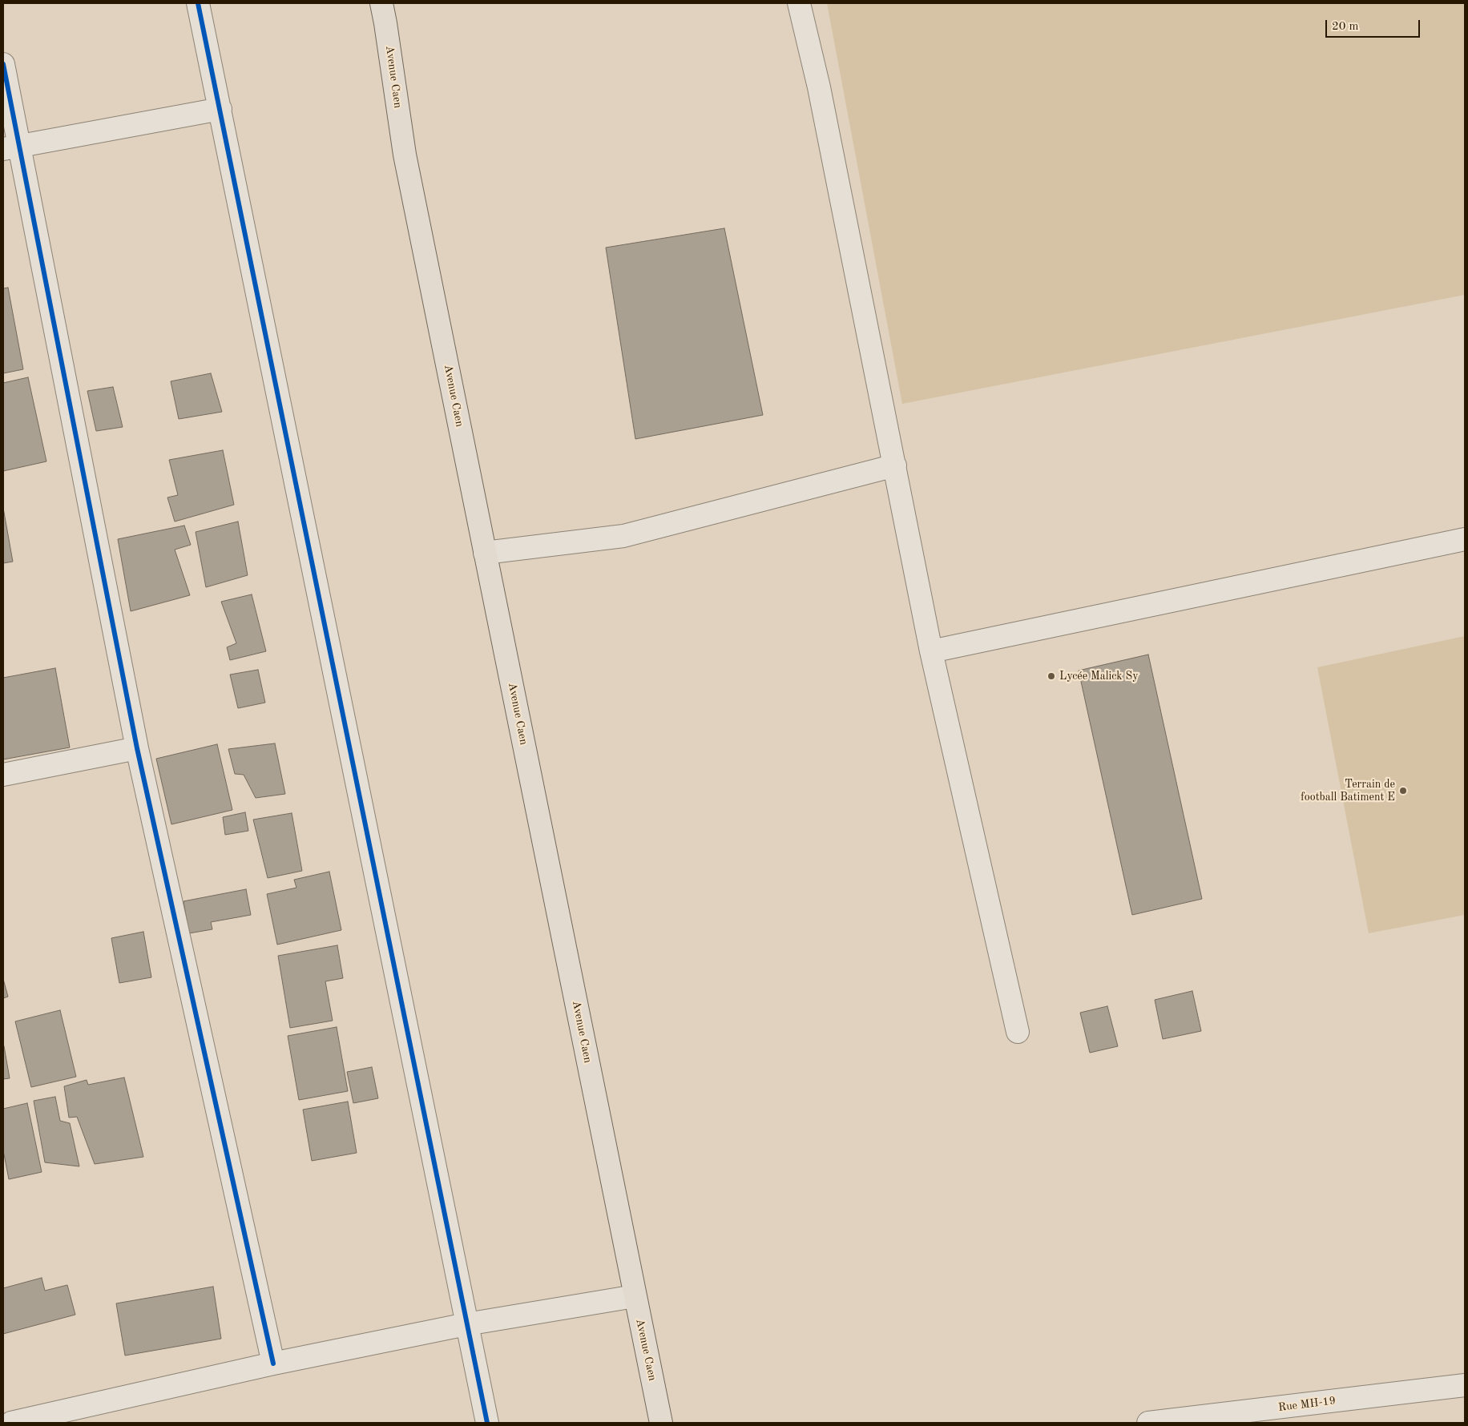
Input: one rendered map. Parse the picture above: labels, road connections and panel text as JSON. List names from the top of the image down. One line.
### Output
{"streets":{"highway":["Avenue Caen"],"street":["Rue MH-19"]},"places":["Lycée Malick Sy","Terrain de football Batiment E"],"scale_bar":"20 m"}
